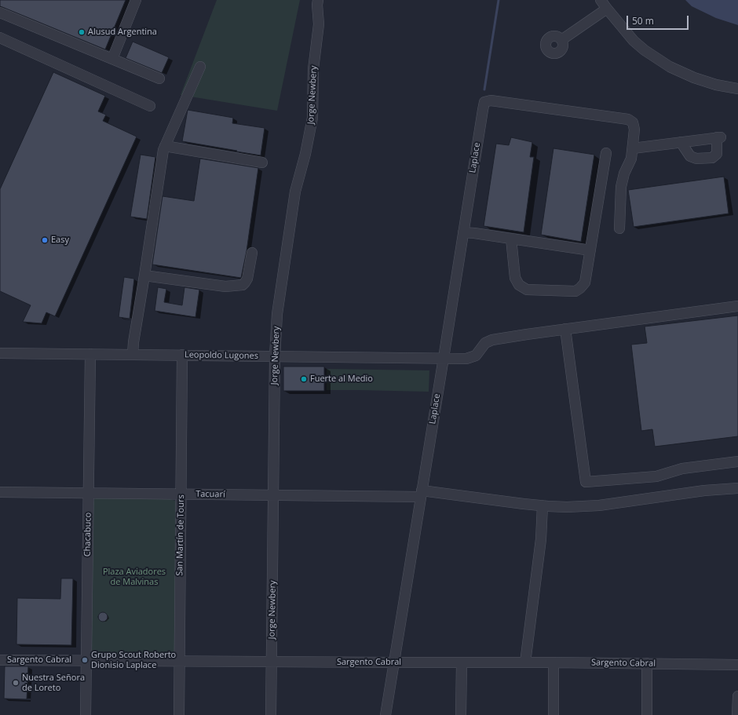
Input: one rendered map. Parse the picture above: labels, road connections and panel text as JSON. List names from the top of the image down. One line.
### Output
{"streets":{"street":["Jorge Newbery","Laplace","Leopoldo Lugones","Tacuarí","Chacabuco","San Martín de Tours","Sargento Cabral"]},"crossings":[["Jorge Newbery","Leopoldo Lugones"],["Jorge Newbery","Tacuarí"],["Jorge Newbery","Sargento Cabral"],["Laplace","Leopoldo Lugones"],["Laplace","Tacuarí"],["Laplace","Sargento Cabral"],["Leopoldo Lugones","Chacabuco"],["Leopoldo Lugones","San Martín de Tours"],["Tacuarí","Chacabuco"],["Tacuarí","San Martín de Tours"],["Chacabuco","Sargento Cabral"],["San Martín de Tours","Sargento Cabral"]],"parks":["Plaza Aviadores de Malvinas"],"places":["Alusud Argentina","Easy","Fuerte al Medio","Grupo Scout Roberto Dionisio Laplace","Nuestra Señora de Loreto"],"scale_bar":"50 m"}
